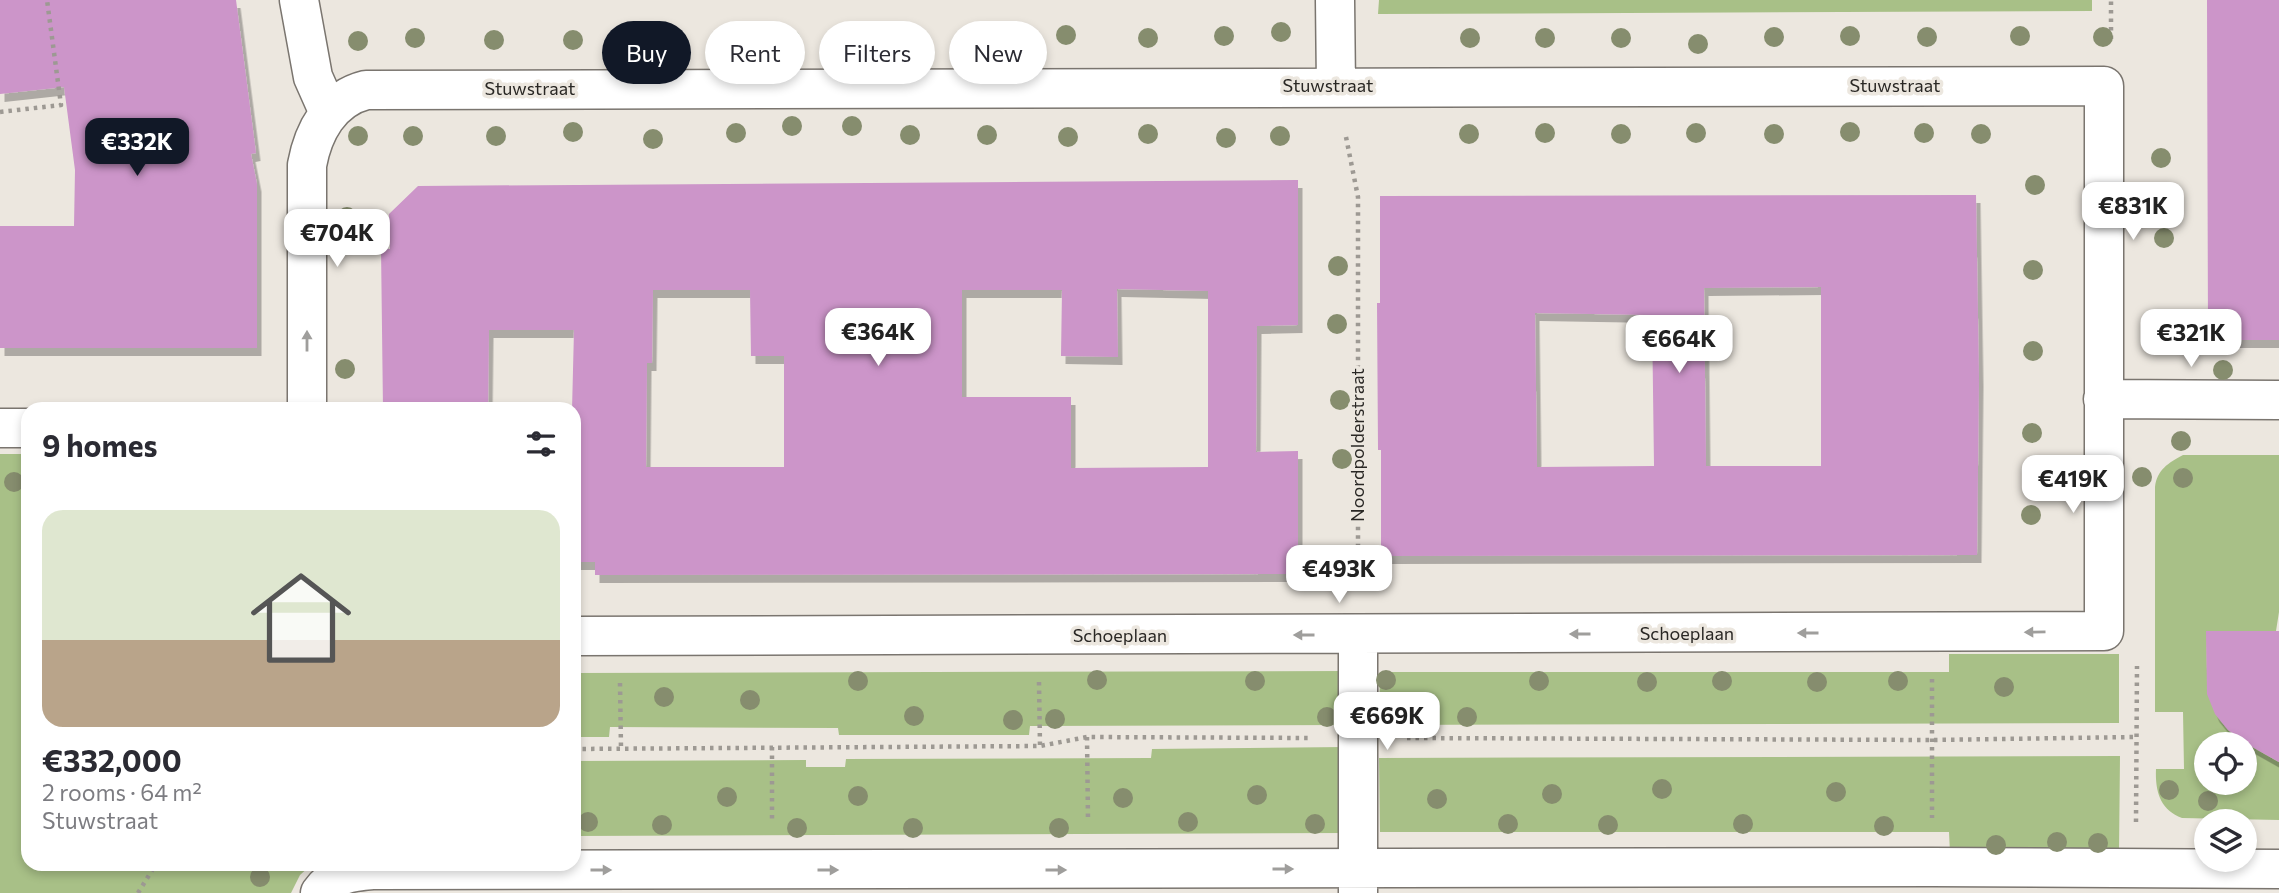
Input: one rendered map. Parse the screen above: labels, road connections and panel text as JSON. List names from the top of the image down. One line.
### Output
{"streets":{"street":["Stuwstraat","Schoeplaan"],"path":["Noordpolderstraat"]},"crossings":[["Stuwstraat","Noordpolderstraat"],["Noordpolderstraat","Schoeplaan"]],"page":{"chip":["Buy","Rent","Filters","New"],"price":["€332K","€831K","€704K","€364K","€321K","€664K","€419K","€493K","€669K"],"heading":"9 homes","list":[{"name":"€332,000","note":"2 rooms · 64 m² · Stuwstraat"}]}}
